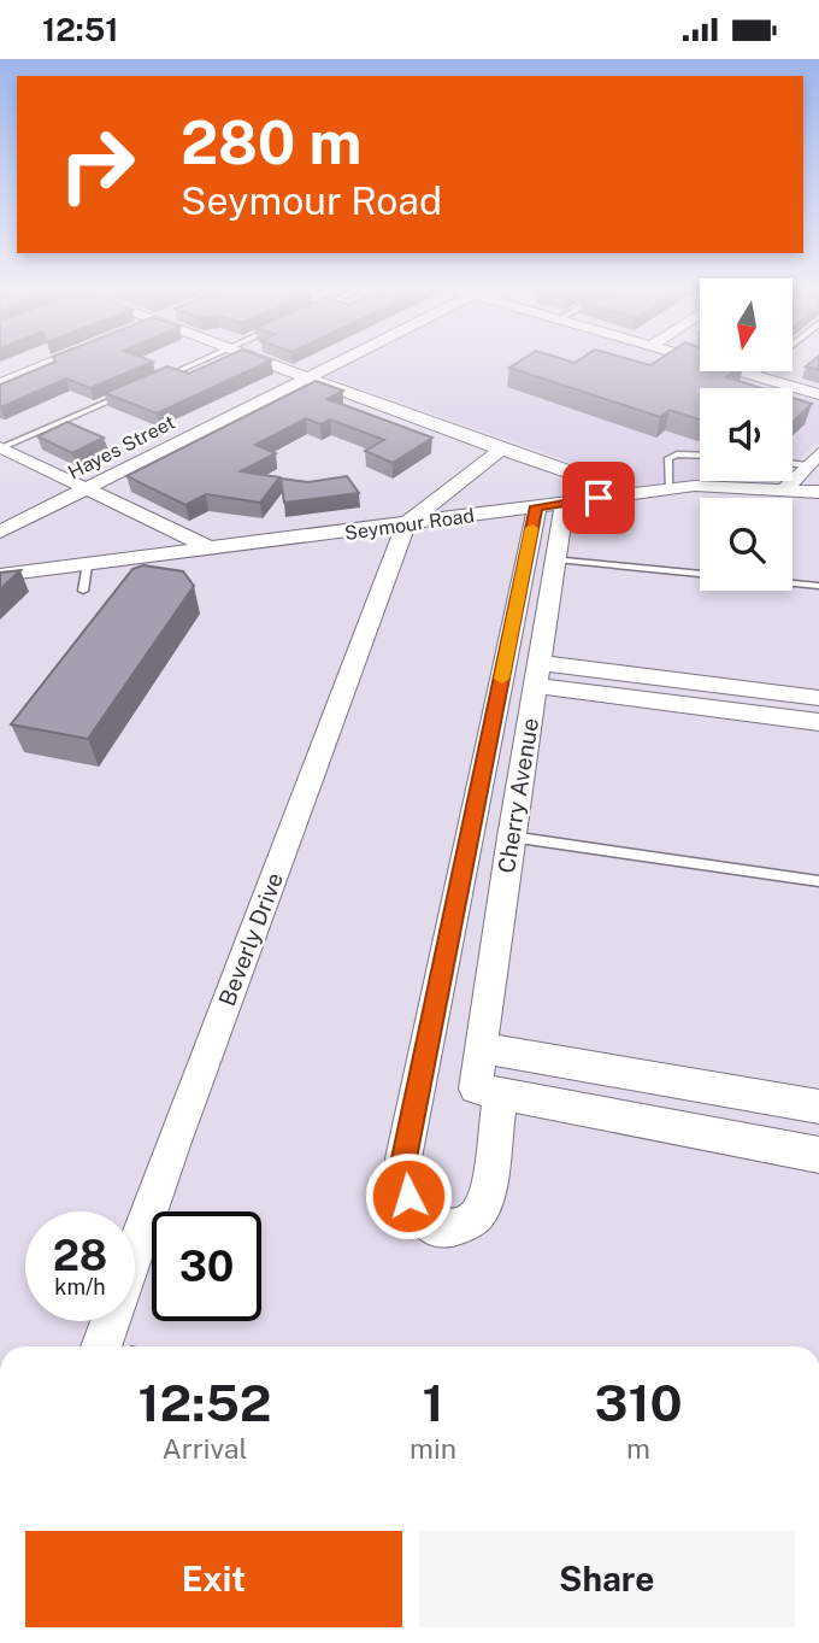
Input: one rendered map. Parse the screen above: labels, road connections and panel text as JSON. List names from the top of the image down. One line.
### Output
{"streets":{"street":["Hayes Street","Seymour Road","Cherry Avenue","Beverly Drive"]},"crossings":[["Seymour Road","Cherry Avenue"],["Seymour Road","Beverly Drive"]],"north":"bottom","page":{"status":"12:51","turn":["280 m","Seymour Road"],"speed":"28 km/h","limit":"30","eta":["12:52","Arrival","1","min","310","m"],"buttons":["Exit","Share"]}}
